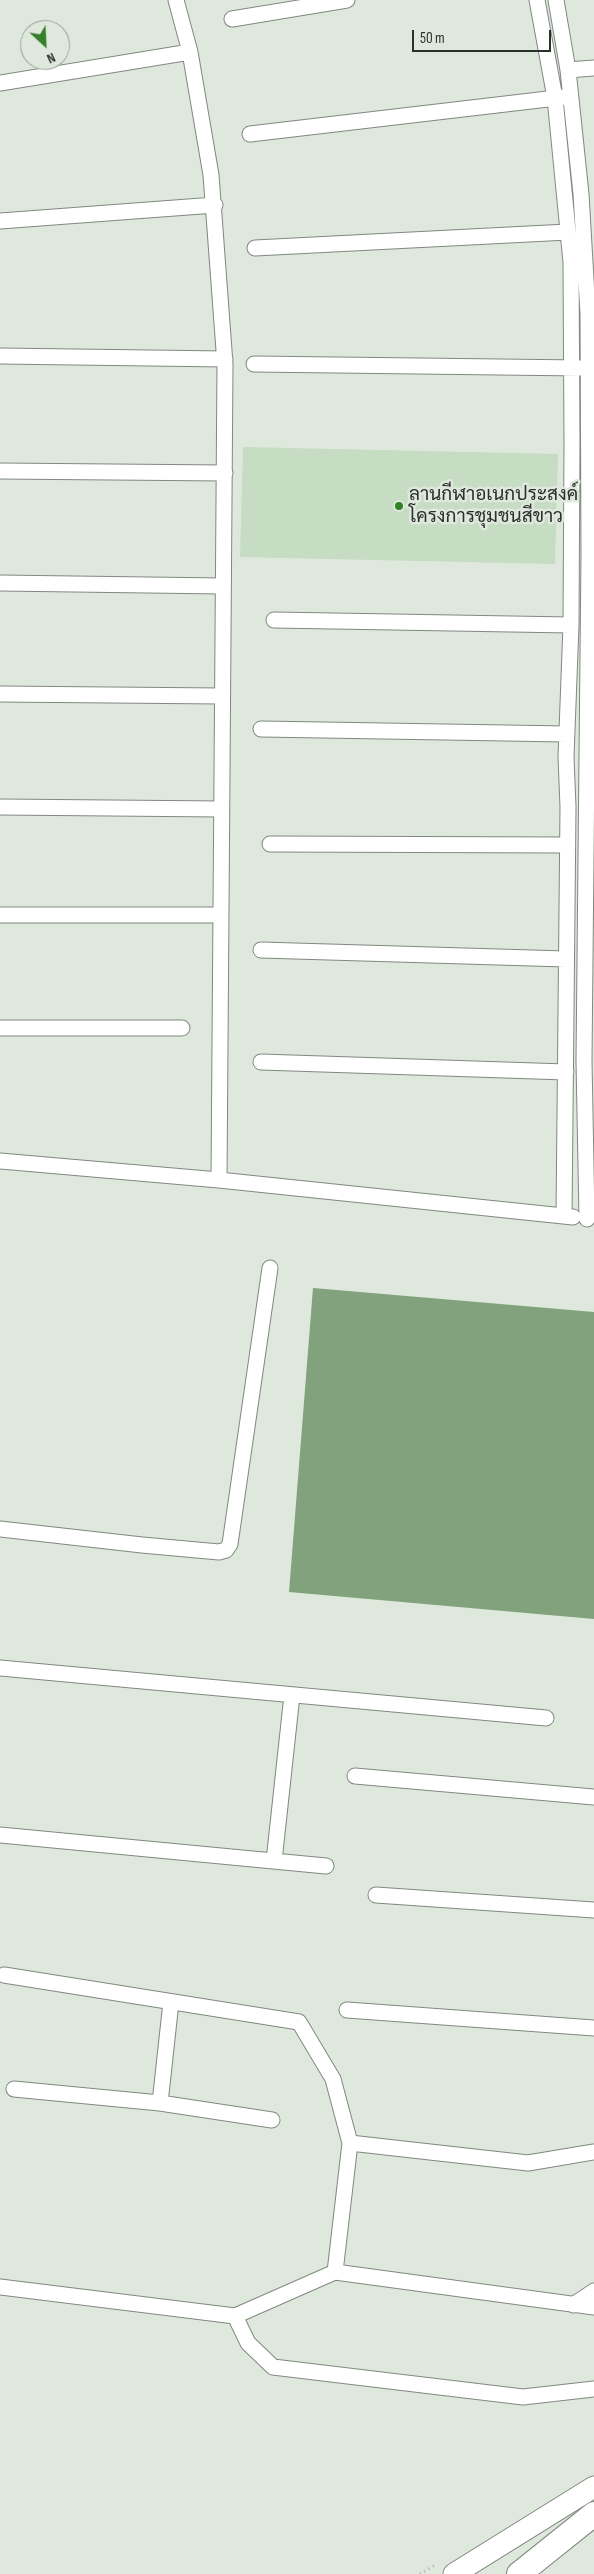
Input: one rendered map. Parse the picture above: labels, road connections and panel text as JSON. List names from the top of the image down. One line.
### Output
{"places":["ลานกีฬาอเนกประสงค์ โครงการชุมชนสีขาว"],"scale_bar":"50 m","north":"bottom right"}
